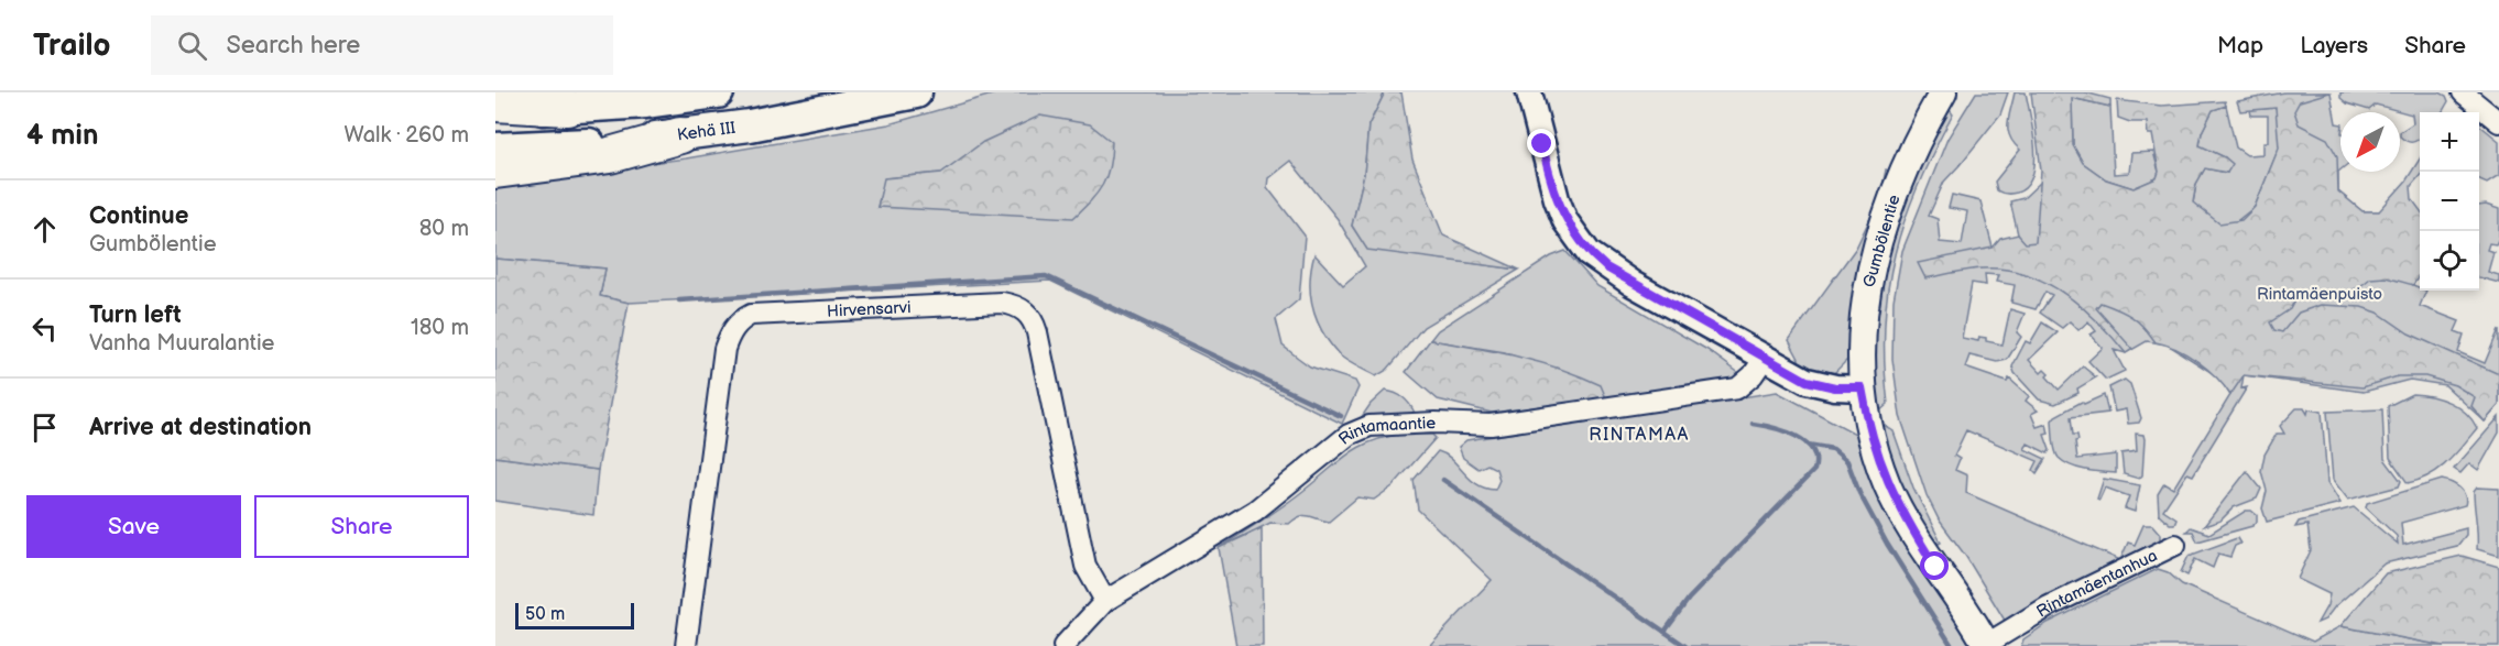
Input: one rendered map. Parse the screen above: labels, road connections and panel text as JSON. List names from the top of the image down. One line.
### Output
{"streets":{"highway":["Kehä III"],"main road":["Gumbölentie"],"street":["Hirvensarvi","Rintamaantie","Rintamäentanhua"]},"crossings":[["Gumbölentie","Rintamäentanhua"],["Hirvensarvi","Rintamaantie"]],"districts":["RINTAMAA"],"parks":["Rintamäenpuisto"],"scale_bar":"50 m","north":"bottom left","page":{"header":"Trailo","search":"Search here","nav":["Map","Layers","Share"],"heading":["4 min","Walk · 260 m"],"map_buttons":["+","−"],"list":[["Continue","Gumbölentie","80 m"],["Turn left","Vanha Muuralantie","180 m"],"Arrive at destination"],"buttons":["Save","Share"],"scale":"50 m"}}
